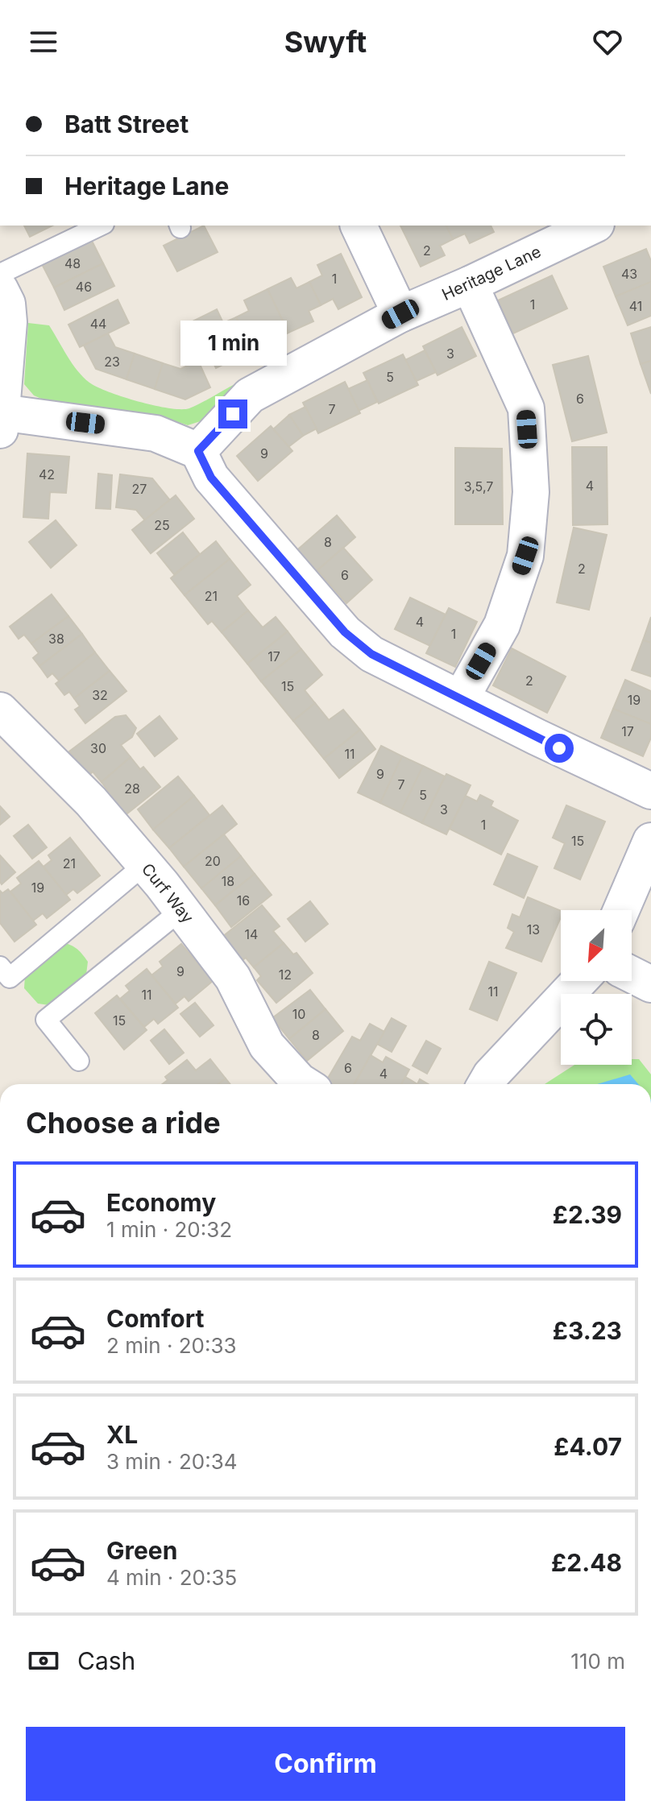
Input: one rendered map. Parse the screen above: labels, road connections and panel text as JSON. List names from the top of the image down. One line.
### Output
{"streets":{"street":["Heritage Lane","Curf Way"]},"house_numbers":["2","48","43","1","46","1","41","44","3","23","5","6","7","9","42","4","3,5,7","27","25","8","2","6","21","4","1","38","17","2","15","32","19","17","30","11","9","7","28","5","3","1","15","20","21","18","19","16","13","14","9","12","11","11","10","15","8","6","4"],"north":"bottom left","page":{"header":"Swyft","banner":["Batt Street","Heritage Lane"],"bubble":"1 min","heading":"Choose a ride","list":[{"name":"Economy","note":"1 min · 20:32","value":"£2.39"},{"name":"Comfort","note":"2 min · 20:33","value":"£3.23"},{"name":"XL","note":"3 min · 20:34","value":"£4.07"},{"name":"Green","note":"4 min · 20:35","value":"£2.48"}],"pay":["Cash","110 m"],"buttons":"Confirm"}}
